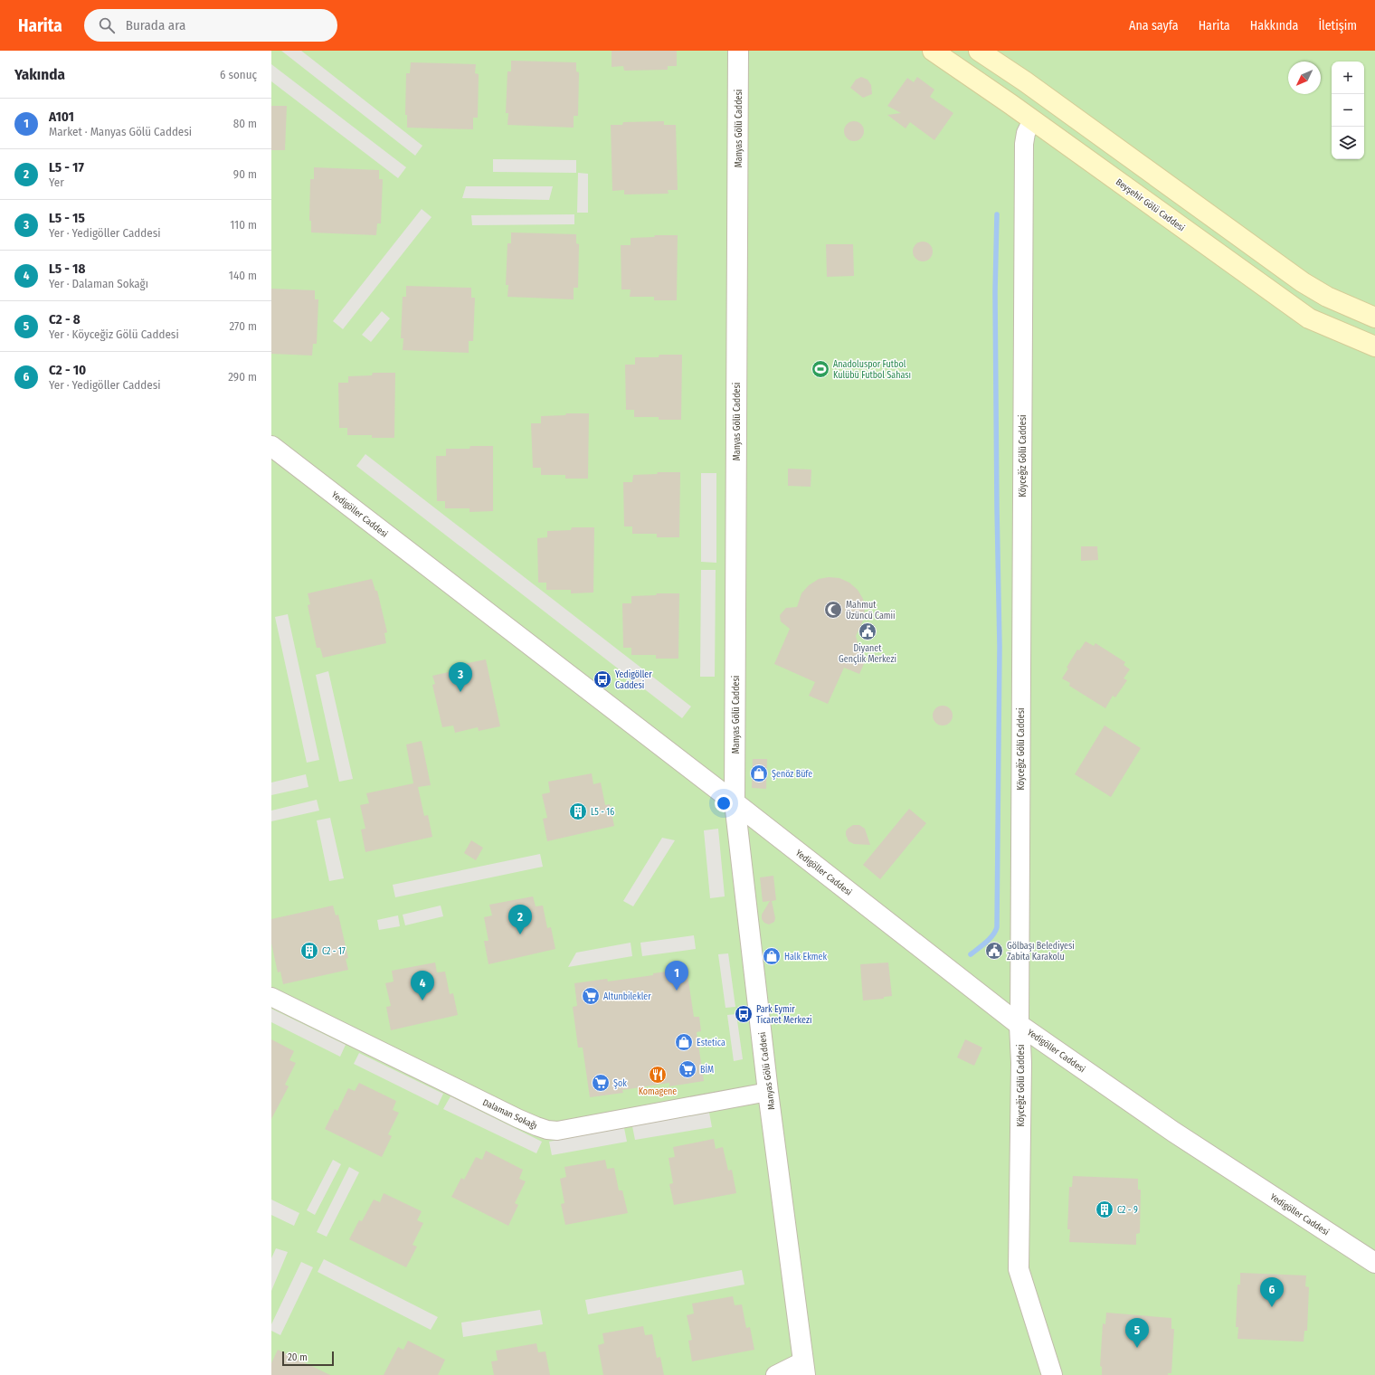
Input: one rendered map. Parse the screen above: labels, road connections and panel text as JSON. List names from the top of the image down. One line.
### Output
{"streets":{"main road":["Beyşehir Gölü Caddesi"],"street":["Manyas Gölü Caddesi","Köyceğiz Gölü Caddesi","Yedigöller Caddesi","Dalaman Sokağı"]},"crossings":[["Manyas Gölü Caddesi","Yedigöller Caddesi"],["Manyas Gölü Caddesi","Dalaman Sokağı"],["Beyşehir Gölü Caddesi","Köyceğiz Gölü Caddesi"],["Köyceğiz Gölü Caddesi","Yedigöller Caddesi"]],"places":{"sports":["Anadoluspor Futbol Kulübü Futbol Sahası"],"mosque":["Mahmut Üzüncü Camii"],"public building":["Diyanet Gençlik Merkezi","Gölbaşı Belediyesi Zabita Karakolu"],"bus stop":["Yedigöller Caddesi","Park Eymir Ticaret Merkezi"],"shop":["Şenöz Büfe","Halk Ekmek","Estetica"],"building":["L5 - 16","C2 - 17","C2 - 9"],"supermarket":["Altunbilekler","BİM","Şok"],"restaurant":["Komagene"]},"scale_bar":"20 m","north":"bottom left","page":{"header":"Harita","search":"Burada ara","nav":["Ana sayfa","Harita","Hakkında","İletişim"],"heading":["Yakında","6 sonuç"],"map_buttons":["+","−"],"list":[{"mark":"1","name":"A101","note":"Market · Manyas Gölü Caddesi","value":"80 m"},{"mark":"2","name":"L5 - 17","note":"Yer","value":"90 m"},{"mark":"3","name":"L5 - 15","note":"Yer · Yedigöller Caddesi","value":"110 m"},{"mark":"4","name":"L5 - 18","note":"Yer · Dalaman Sokağı","value":"140 m"},{"mark":"5","name":"C2 - 8","note":"Yer · Köyceğiz Gölü Caddesi","value":"270 m"},{"mark":"6","name":"C2 - 10","note":"Yer · Yedigöller Caddesi","value":"290 m"}],"pins":["3","2","1","4","6","5"],"scale":"20 m"}}
